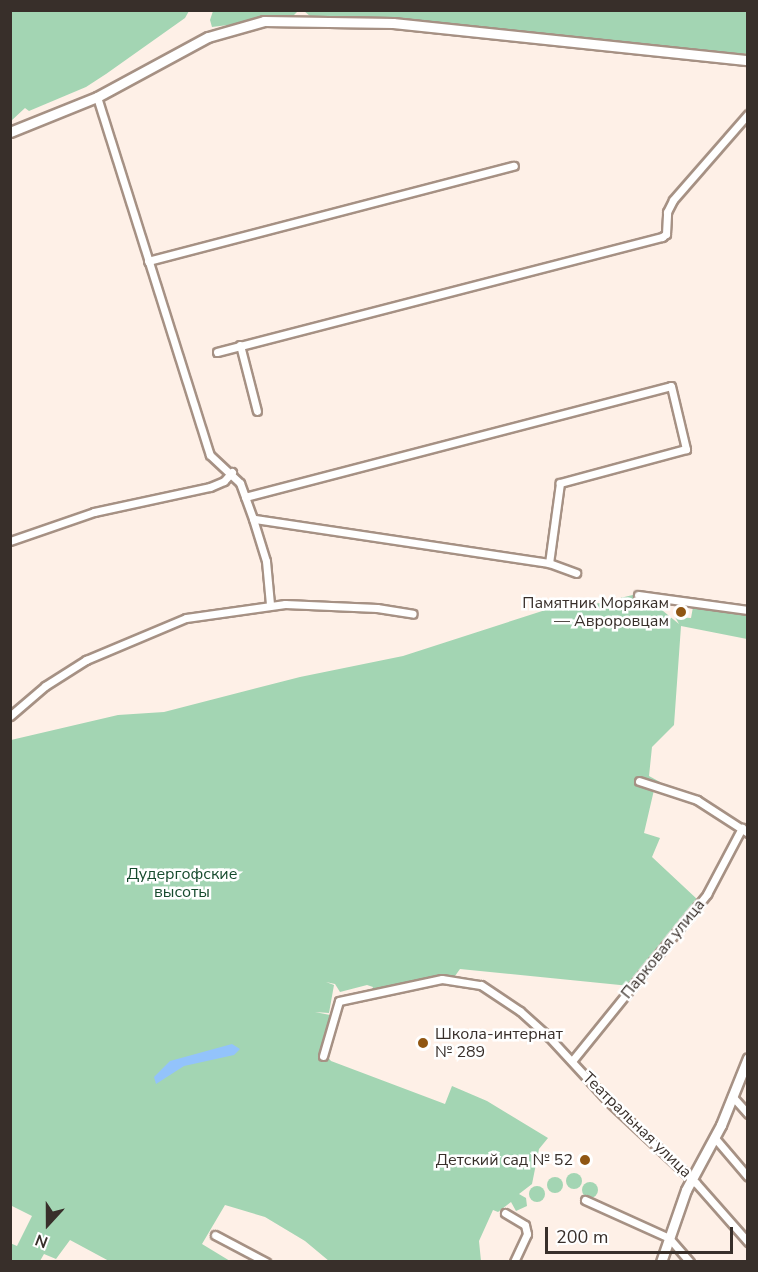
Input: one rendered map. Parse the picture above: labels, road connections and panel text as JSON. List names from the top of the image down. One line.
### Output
{"streets":{"street":["Парковая улица","Театральная улица"]},"crossings":[["Парковая улица","Театральная улица"]],"parks":["Дудергофские высоты"],"places":["Памятник Морякам — Авроровцам","Школа-интернат № 289","Детский сад № 52"],"scale_bar":"200 m","north":"bottom"}
